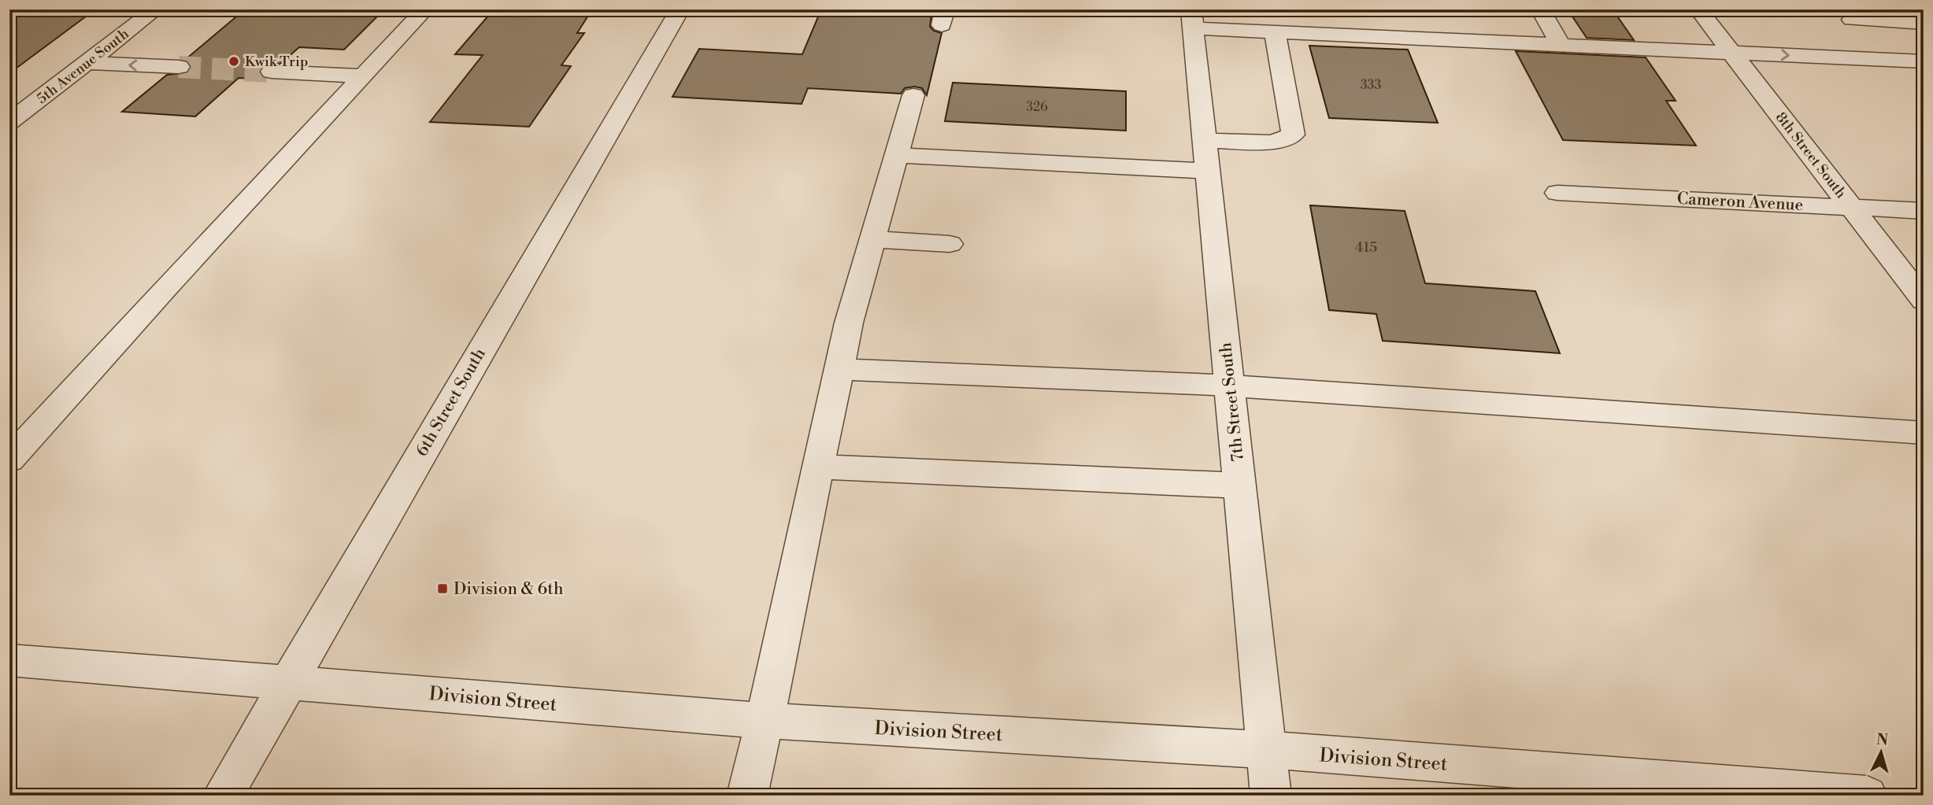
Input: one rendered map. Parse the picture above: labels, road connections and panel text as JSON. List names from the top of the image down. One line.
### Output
{"streets":{"street":["5th Avenue South","8th Street South","Cameron Avenue","6th Street South","7th Street South","Division Street"]},"crossings":[["8th Street South","Cameron Avenue"],["6th Street South","Division Street"],["7th Street South","Division Street"]],"places":{"other":["Kwik Trip"],"transit":["Division & 6th"]},"house_numbers":["333","326","415"],"north":"top"}
